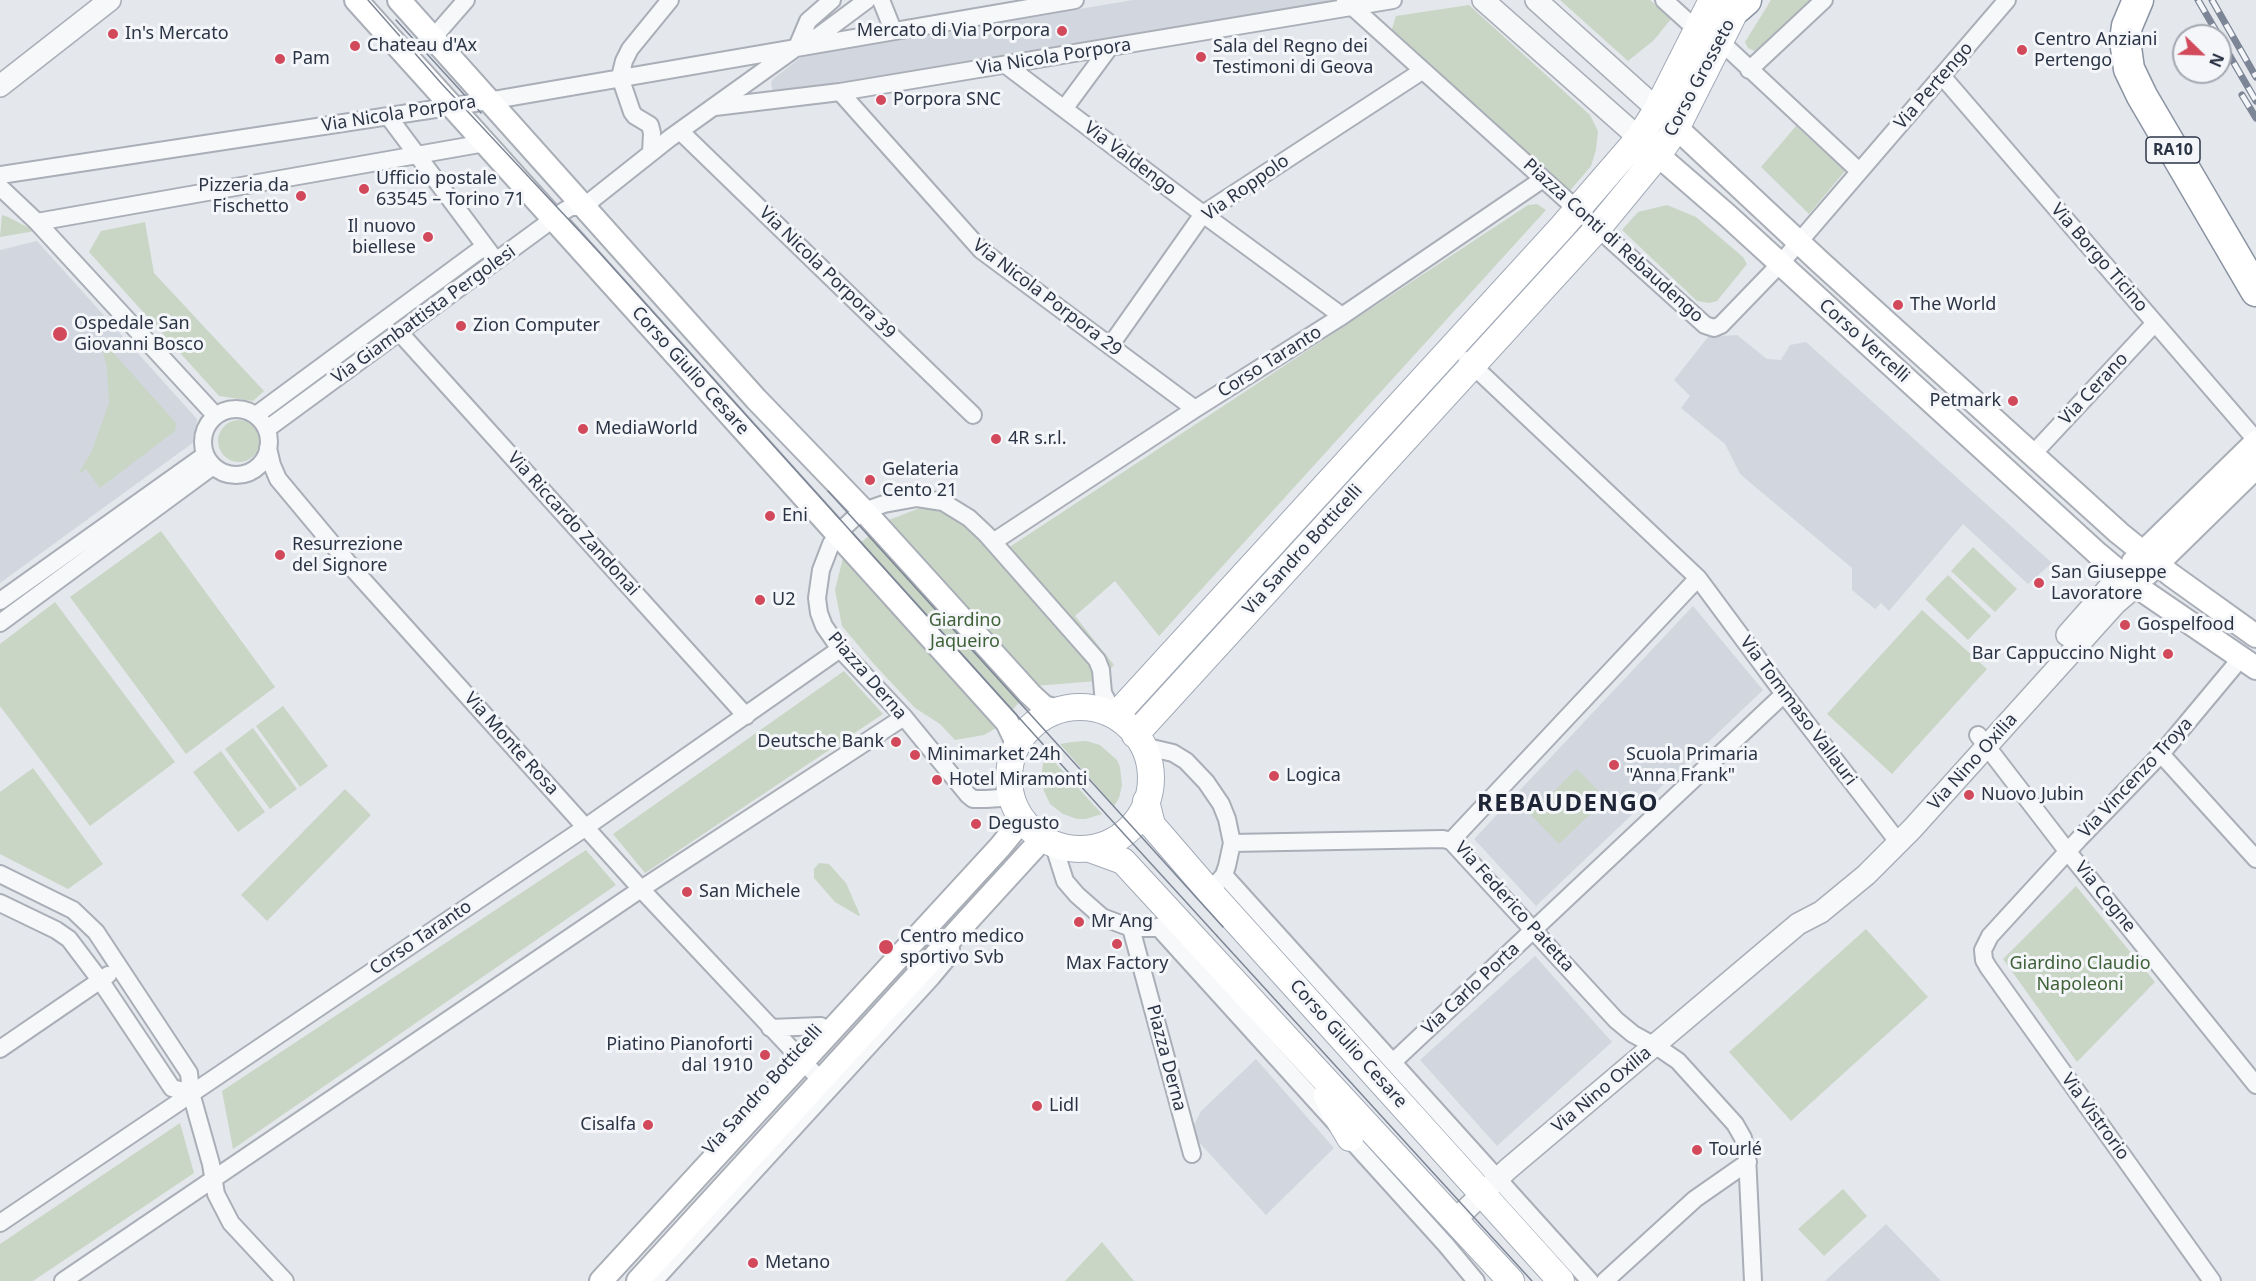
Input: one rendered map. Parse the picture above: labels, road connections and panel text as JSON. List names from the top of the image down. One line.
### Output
{"streets":{"highway":["RA10"],"main road":["Corso Grosseto","Corso Vercelli","Corso Giulio Cesare","Via Sandro Botticelli","Piazza Derna"],"street":["Via Nicola Porpora","Via Pertengo","Via Valdengo","Via Roppolo","Piazza Conti di Rebaudengo","Via Borgo Ticino","Via Nicola Porpora 39","Via Nicola Porpora 29","Via Giambattista Pergolesi","Corso Taranto","Via Cerano","Via Riccardo Zandonai","Via Tommaso Vallauri","Via Monte Rosa","Via Nino Oxilia","Via Vincenzo Troya","Via Cogne","Via Federico Patetta","Via Carlo Porta","Via Vistrorio"]},"crossings":[["Via Nicola Porpora","Via Valdengo"],["Via Nicola Porpora","Piazza Conti di Rebaudengo"],["Via Nicola Porpora","Via Nicola Porpora 39"],["Via Nicola Porpora","Via Nicola Porpora 29"],["Via Nicola Porpora","Via Giambattista Pergolesi"],["Via Nicola Porpora","Corso Giulio Cesare"],["Corso Grosseto","Corso Vercelli"],["Corso Grosseto","Via Sandro Botticelli"],["Via Pertengo","Piazza Conti di Rebaudengo"],["Via Pertengo","Via Borgo Ticino"],["Via Valdengo","Via Roppolo"],["Via Valdengo","Corso Taranto"],["Via Roppolo","Piazza Conti di Rebaudengo"],["Via Roppolo","Via Nicola Porpora 29"],["Piazza Conti di Rebaudengo","Corso Vercelli"],["Piazza Conti di Rebaudengo","Corso Taranto"],["Piazza Conti di Rebaudengo","Via Sandro Botticelli"],["Via Borgo Ticino","Via Cerano"],["Via Nicola Porpora 29","Corso Taranto"],["Via Giambattista Pergolesi","Corso Giulio Cesare"],["Via Giambattista Pergolesi","Via Riccardo Zandonai"],["Via Giambattista Pergolesi","Via Monte Rosa"],["Corso Vercelli","Via Cerano"],["Corso Vercelli","Via Sandro Botticelli"],["Corso Vercelli","Via Nino Oxilia"],["Corso Vercelli","Via Vincenzo Troya"],["Corso Taranto","Via Riccardo Zandonai"],["Corso Taranto","Piazza Derna"],["Corso Taranto","Via Monte Rosa"],["Corso Giulio Cesare","Via Sandro Botticelli"],["Corso Giulio Cesare","Piazza Derna"],["Corso Giulio Cesare","Via Nino Oxilia"],["Corso Giulio Cesare","Via Carlo Porta"],["Via Sandro Botticelli","Piazza Derna"],["Via Sandro Botticelli","Via Monte Rosa"],["Via Tommaso Vallauri","Via Nino Oxilia"],["Via Tommaso Vallauri","Via Federico Patetta"],["Via Tommaso Vallauri","Via Carlo Porta"],["Via Nino Oxilia","Via Cogne"],["Via Nino Oxilia","Via Federico Patetta"],["Via Vincenzo Troya","Via Cogne"],["Via Vincenzo Troya","Via Vistrorio"],["Via Federico Patetta","Via Carlo Porta"]],"districts":["REBAUDENGO"],"parks":["Giardino Jaqueiro","Giardino Claudio Napoleoni"],"places":["Mercato di Via Porpora","In's Mercato","Chateau d'Ax","Centro Anziani Pertengo","Sala del Regno dei Testimoni di Geova","Pam","Porpora SNC","Ufficio postale 63545 – Torino 71","Pizzeria da Fischetto","Il nuovo biellese","The World","Zion Computer","Ospedale San Giovanni Bosco","Petmark","MediaWorld","4R s.r.l.","Gelateria Cento 21","Eni","Resurrezione del Signore","San Giuseppe Lavoratore","U2","Gospelfood","Bar Cappuccino Night","Deutsche Bank","Minimarket 24h","Scuola Primaria \"Anna Frank\"","Logica","Hotel Miramonti","Nuovo Jubin","Degusto","San Michele","Mr Ang","Max Factory","Centro medico sportivo Svb","Piatino Pianoforti dal 1910","Lidl","Cisalfa","Tourlé","Metano"],"north":"bottom right"}
